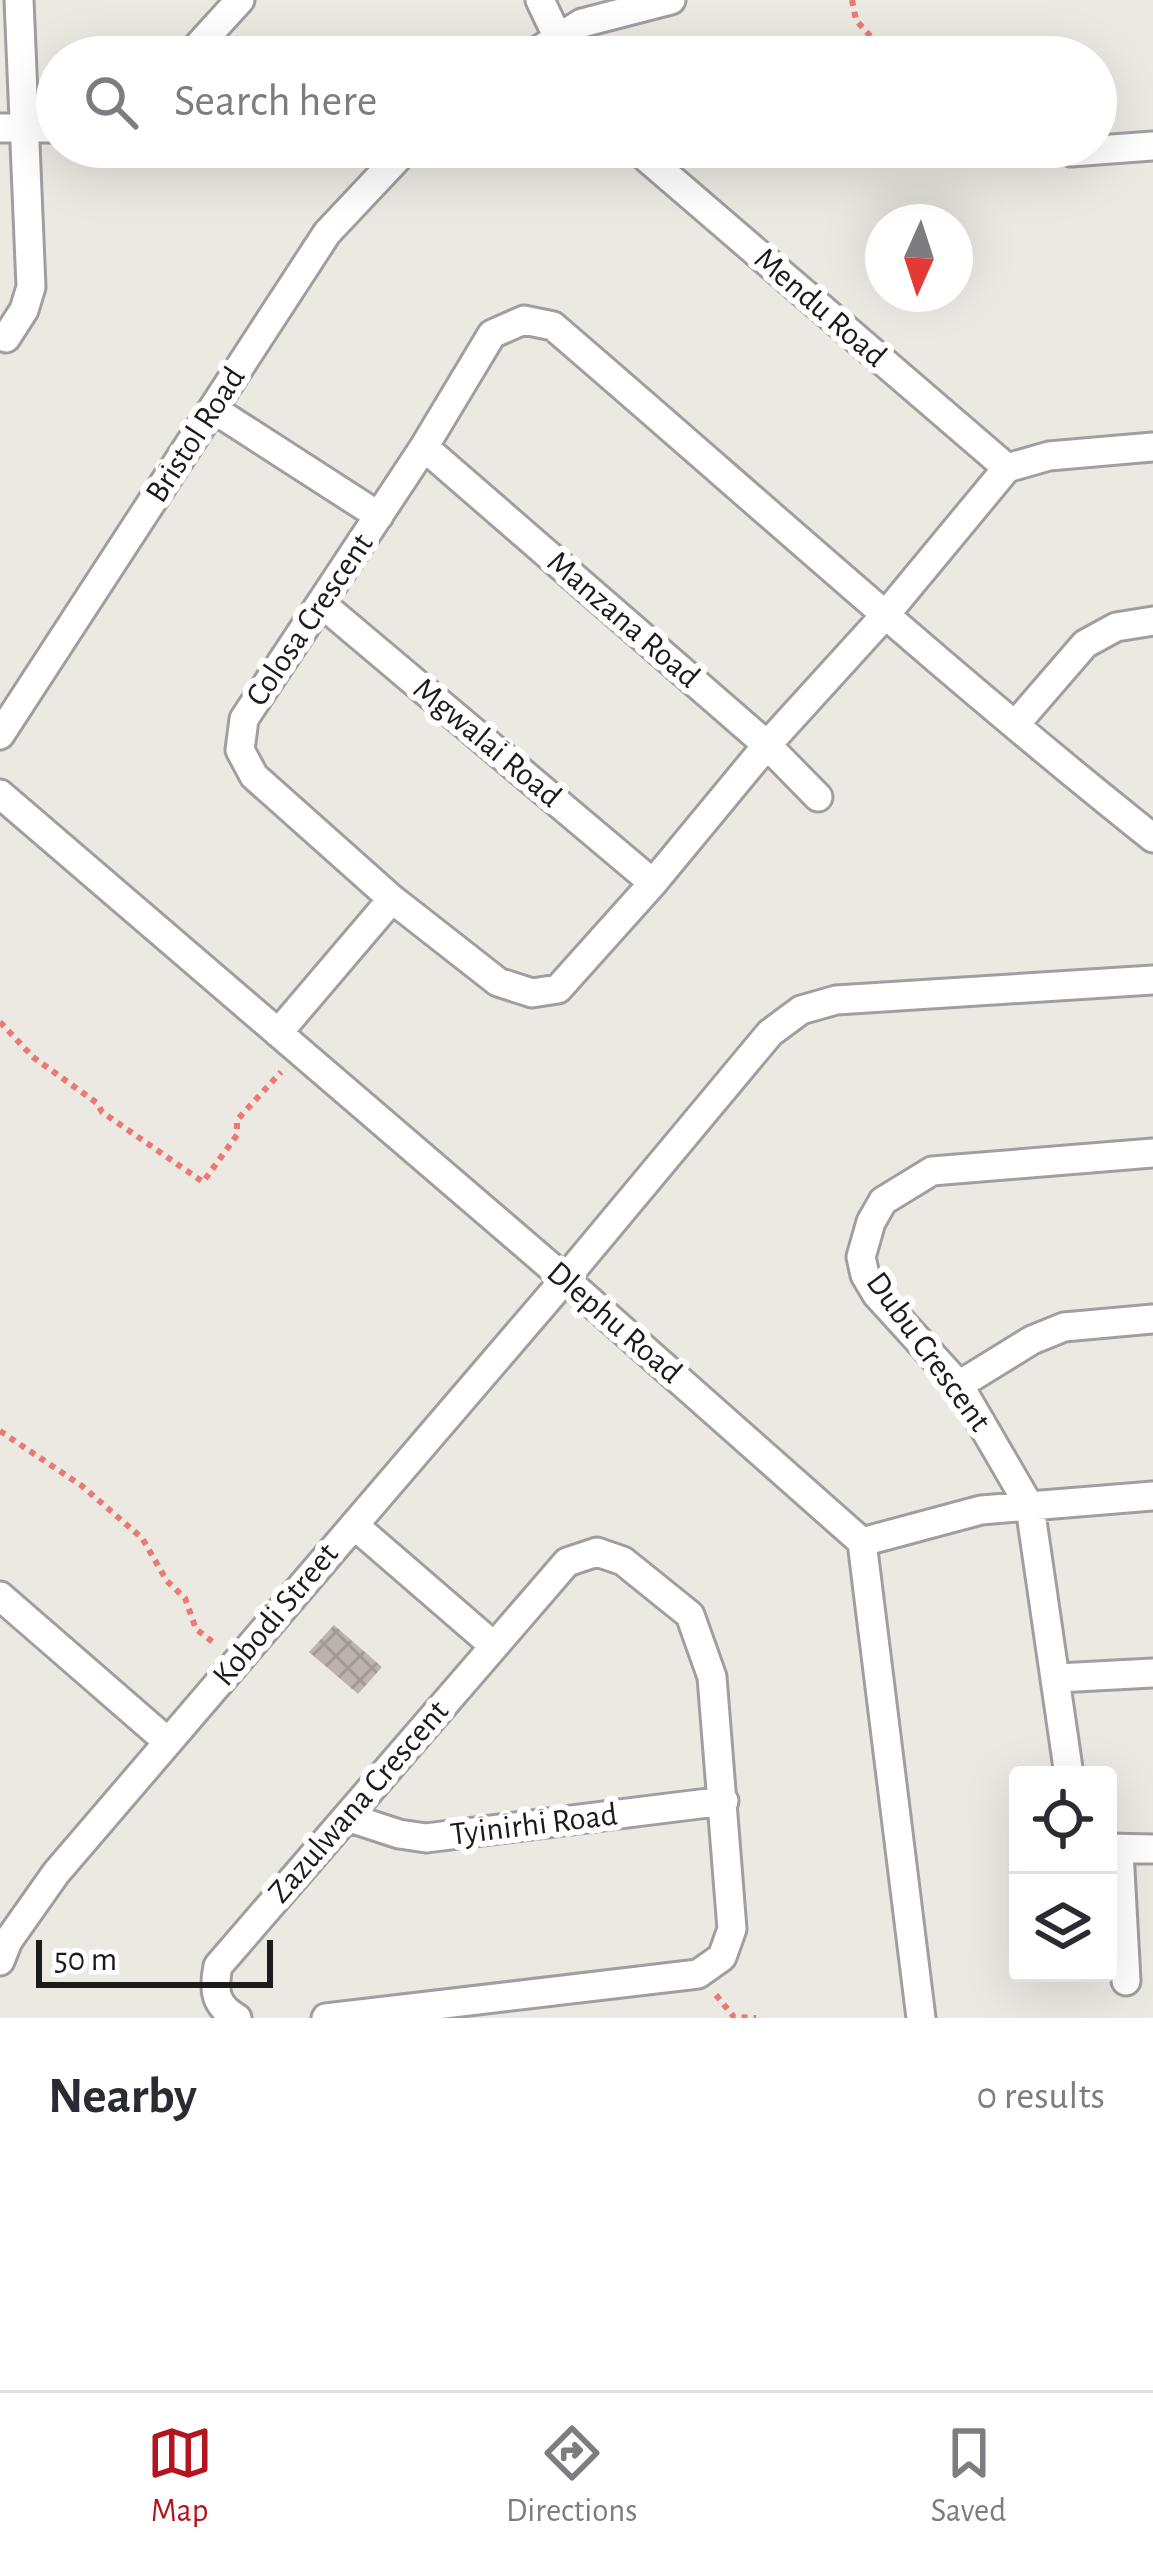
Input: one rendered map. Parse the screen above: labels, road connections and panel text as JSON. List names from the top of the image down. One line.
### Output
{"streets":{"street":["Mendu Road","Bristol Road","Colosa Crescent","Manzana Road","Mgwalai Road","Dlephu Road","Dubu Crescent","Kobodi Street","Zazulwana Crescent","Tyinirhi Road"]},"crossings":[["Colosa Crescent","Manzana Road"],["Colosa Crescent","Mgwalai Road"],["Dlephu Road","Kobodi Street"],["Zazulwana Crescent","Tyinirhi Road"]],"scale_bar":"50 m","north":"bottom","page":{"search":"Search here","scale":"50 m","heading":["Nearby","0 results"],"nav":["Map","Directions","Saved"]}}
